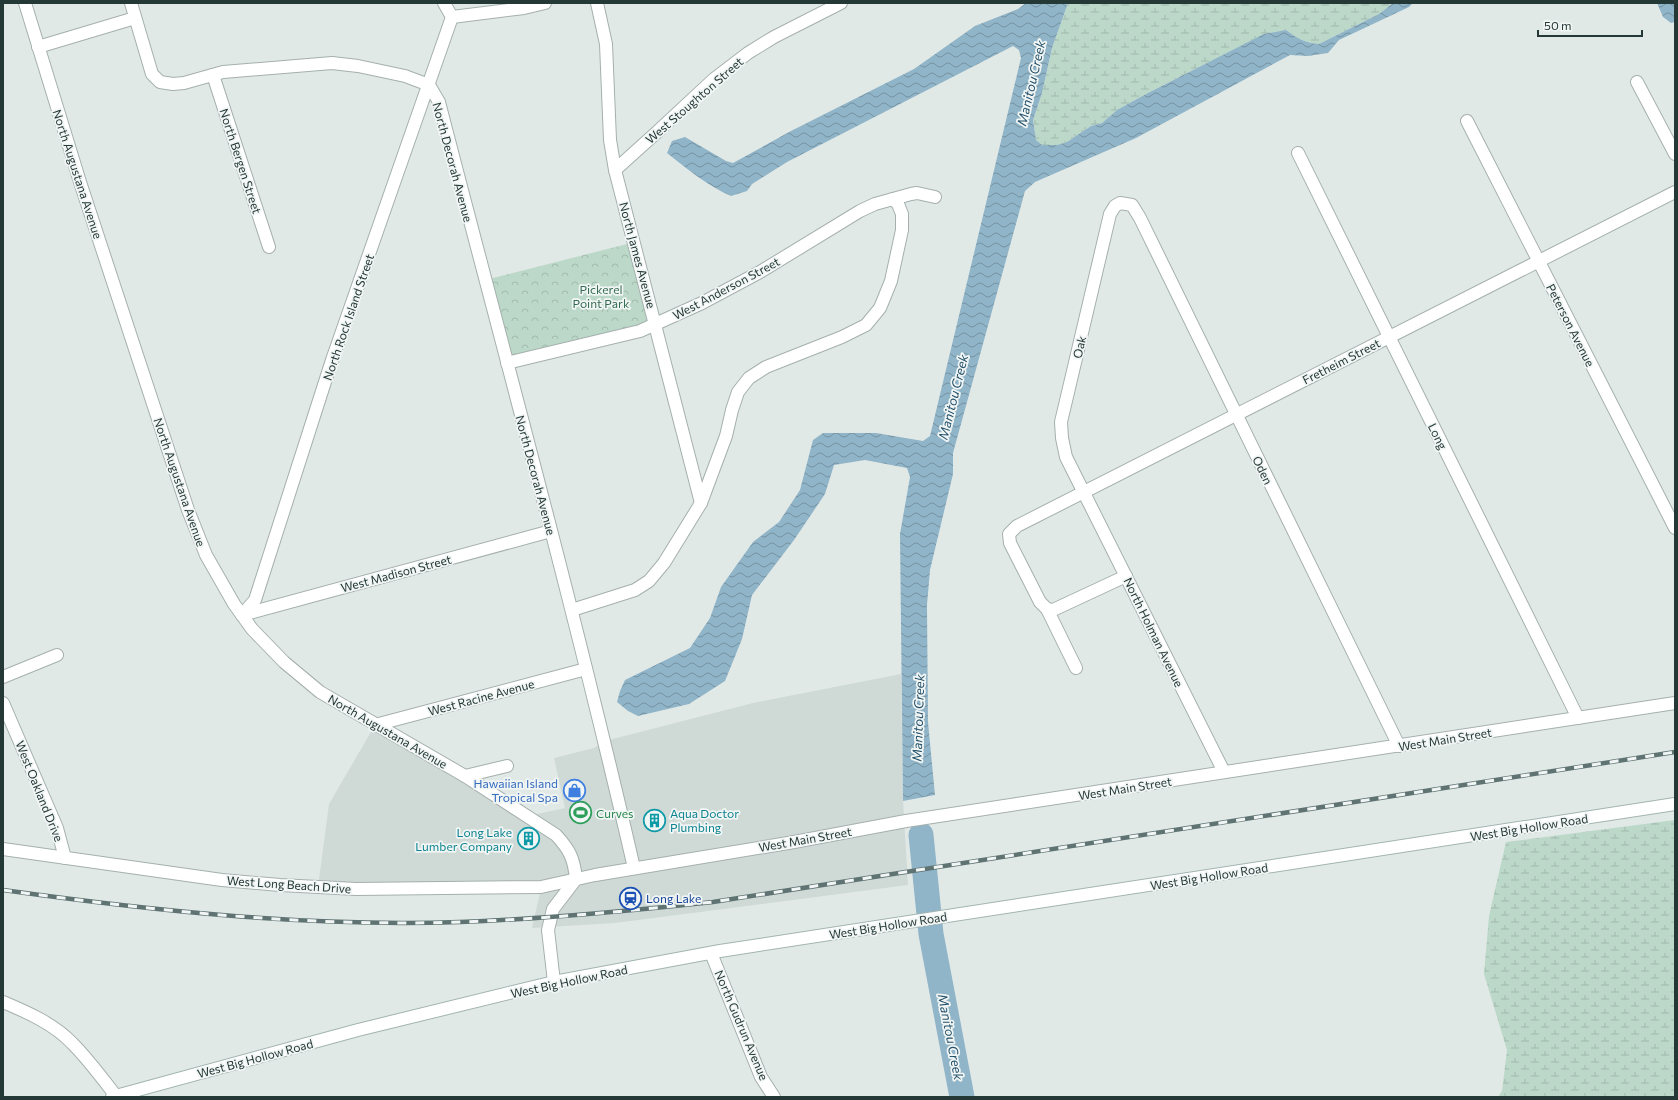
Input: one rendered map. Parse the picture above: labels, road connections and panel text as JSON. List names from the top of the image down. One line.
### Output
{"streets":{"street":["West Stoughton Street","North Bergen Street","North Decorah Avenue","North Augustana Avenue","North James Avenue","West Anderson Street","North Rock Island Street","Peterson Avenue","Oak","Fretheim Street","Long","Oden","West Madison Street","North Holman Avenue","West Racine Avenue","West Main Street","West Oakland Drive","West Big Hollow Road","West Long Beach Drive","North Gudrun Avenue"]},"crossings":[["West Stoughton Street","North James Avenue"],["North Decorah Avenue","West Anderson Street"],["North Decorah Avenue","North Rock Island Street"],["North Decorah Avenue","West Madison Street"],["North Decorah Avenue","West Racine Avenue"],["North Decorah Avenue","West Main Street"],["North Augustana Avenue","North Rock Island Street"],["North Augustana Avenue","West Madison Street"],["North Augustana Avenue","West Racine Avenue"],["North Augustana Avenue","West Main Street"],["North Augustana Avenue","West Long Beach Drive"],["North James Avenue","West Anderson Street"],["North Rock Island Street","West Madison Street"],["Peterson Avenue","Fretheim Street"],["Oak","Fretheim Street"],["Oak","Oden"],["Oak","North Holman Avenue"],["Fretheim Street","Long"],["Fretheim Street","Oden"],["Fretheim Street","North Holman Avenue"],["Long","West Main Street"],["Oden","West Main Street"],["North Holman Avenue","West Main Street"],["West Main Street","West Long Beach Drive"],["West Oakland Drive","West Long Beach Drive"],["West Big Hollow Road","North Gudrun Avenue"]],"water":["Manitou Creek"],"parks":["Pickerel Point Park"],"places":{"shop":["Hawaiian Island Tropical Spa"],"sports":["Curves"],"building":["Aqua Doctor Plumbing","Long Lake Lumber Company"],"station":["Long Lake"]},"scale_bar":"50 m"}
